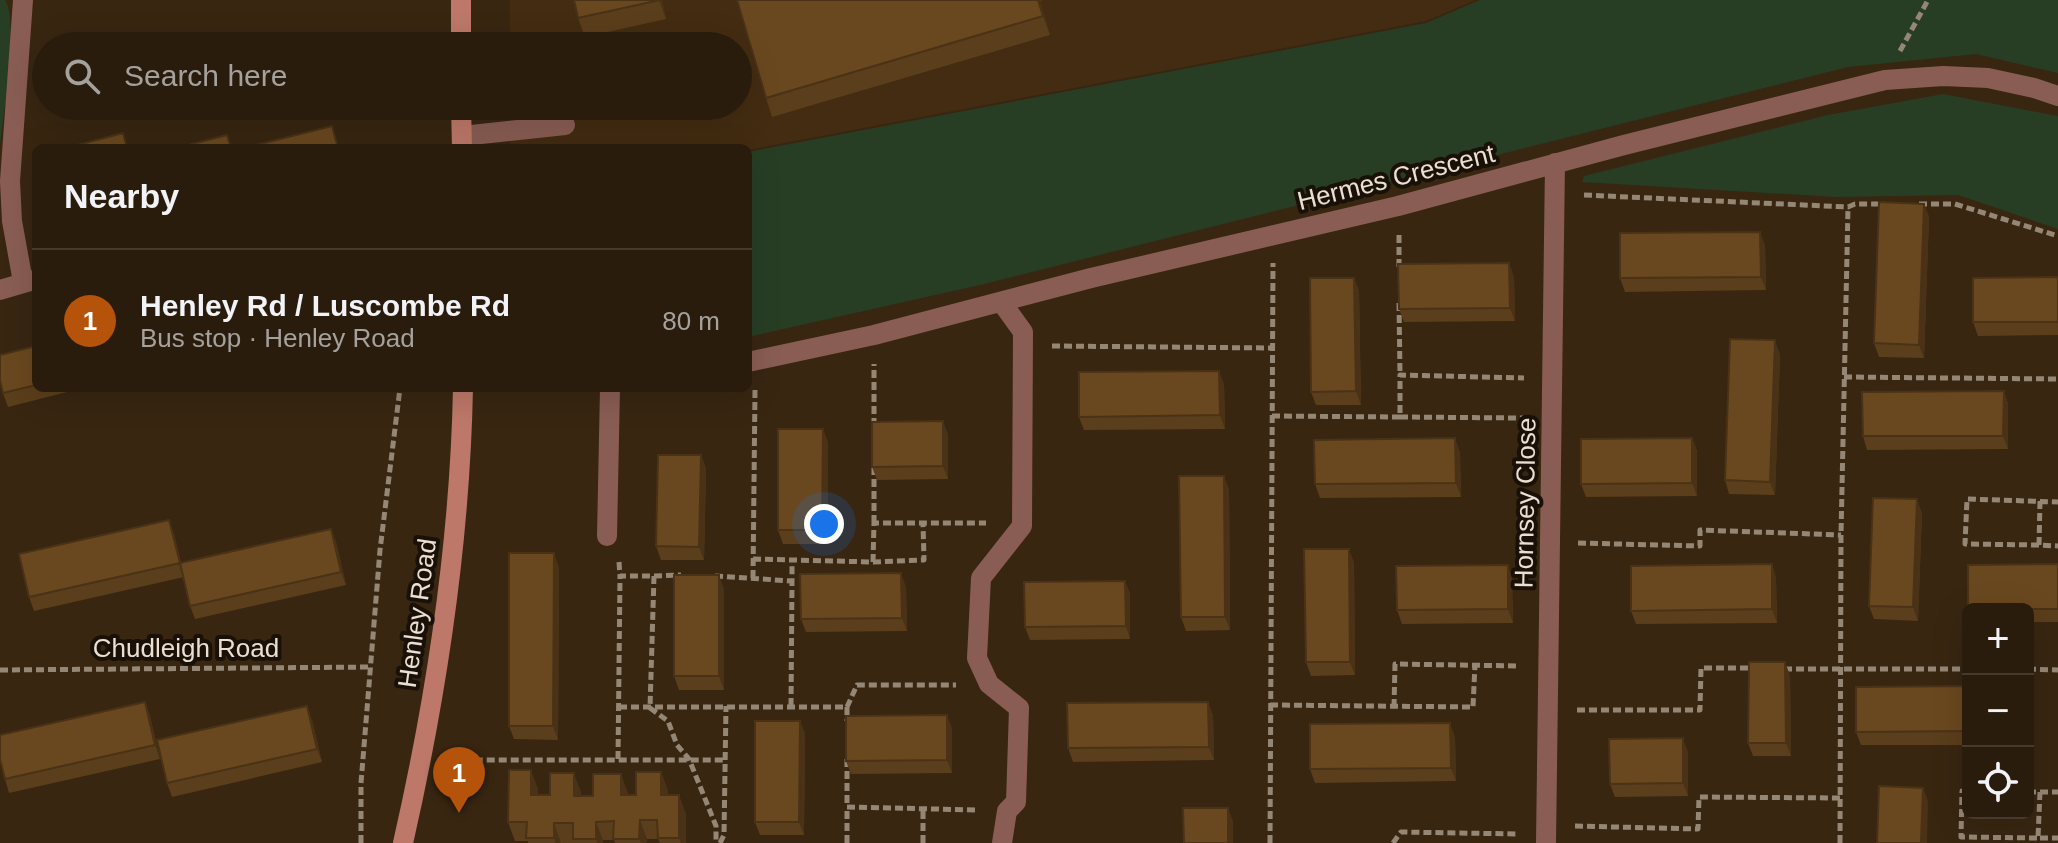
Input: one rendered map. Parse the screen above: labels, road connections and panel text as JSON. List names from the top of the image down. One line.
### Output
{"streets":{"main road":["Henley Road"],"street":["Hermes Crescent","Hornsey Close"],"path":["Chudleigh Road"]},"crossings":[["Hermes Crescent","Hornsey Close"]],"page":{"search":"Search here","heading":"Nearby","list":[{"mark":"1","name":"Henley Rd / Luscombe Rd","note":"Bus stop · Henley Road","value":"80 m"}],"map_buttons":["+","−"],"pins":"1"}}
